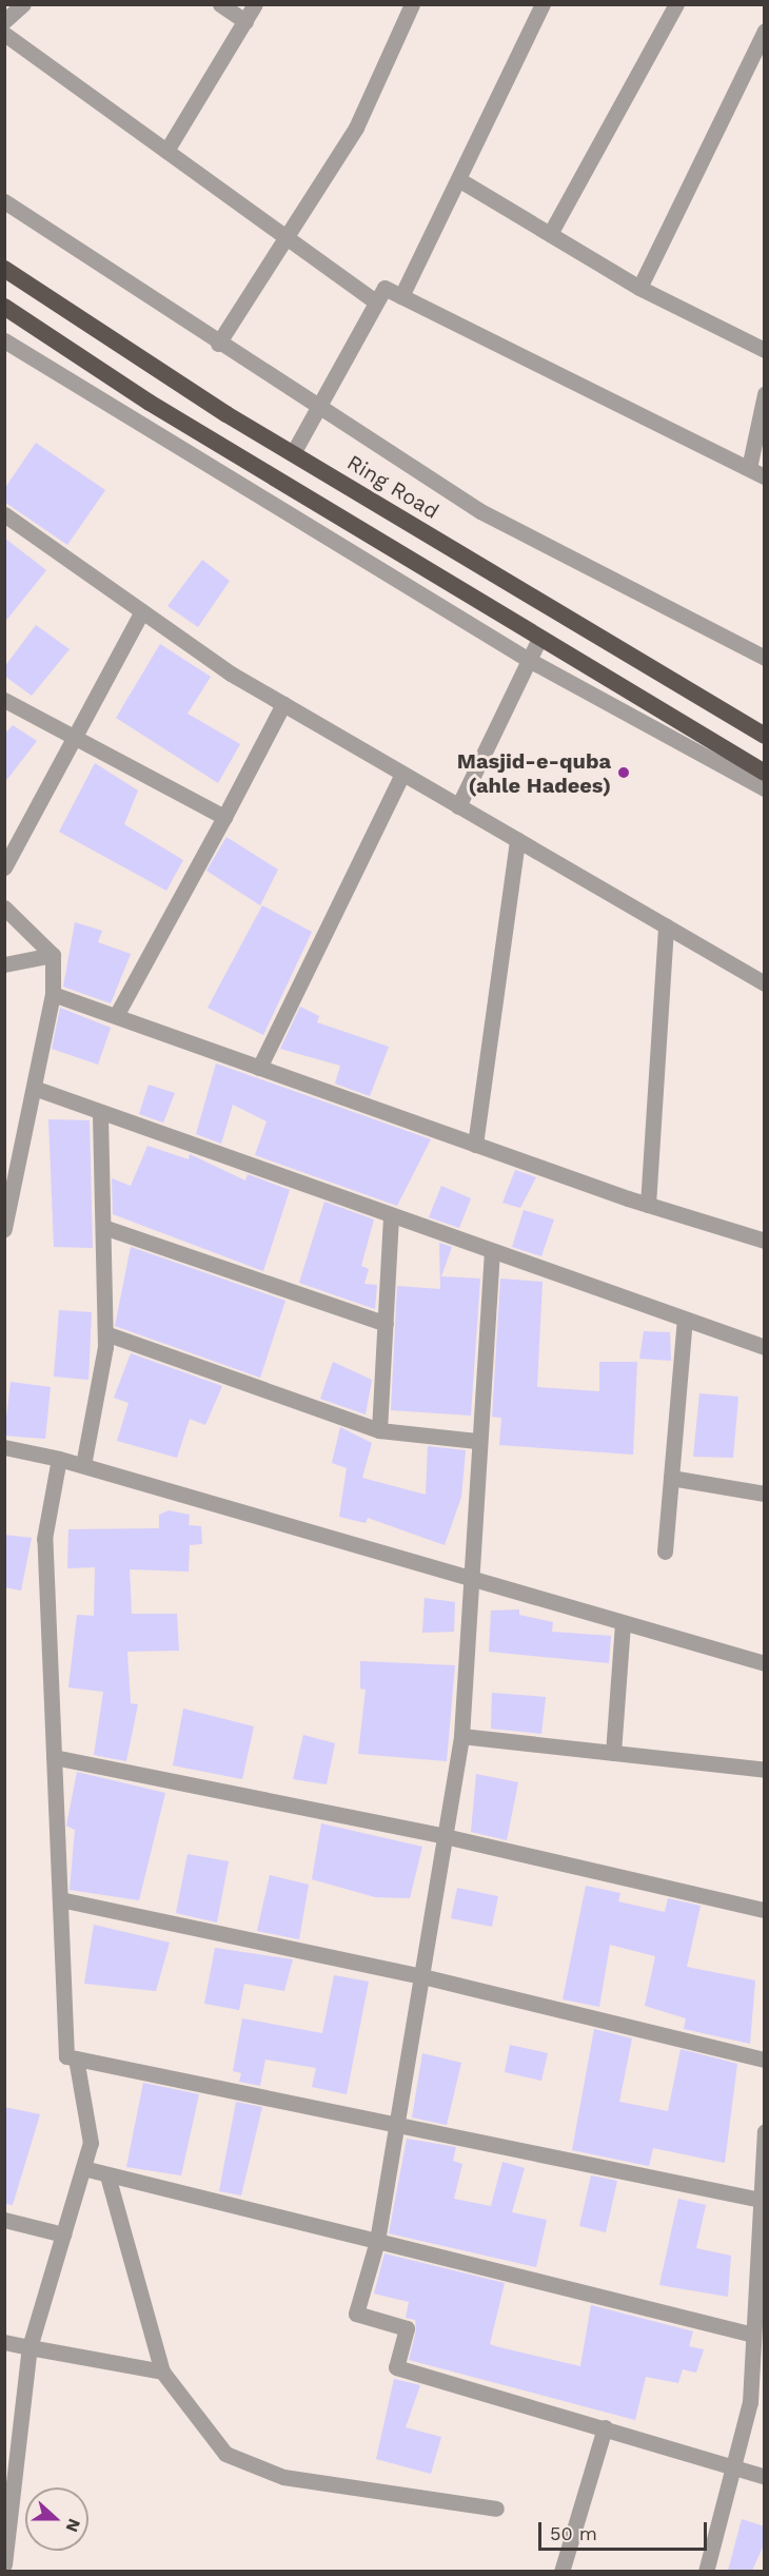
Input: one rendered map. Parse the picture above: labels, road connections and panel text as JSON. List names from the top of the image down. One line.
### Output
{"streets":{"highway":["Ring Road"]},"places":["Masjid-e-quba (ahle Hadees)"],"scale_bar":"50 m","north":"right"}
